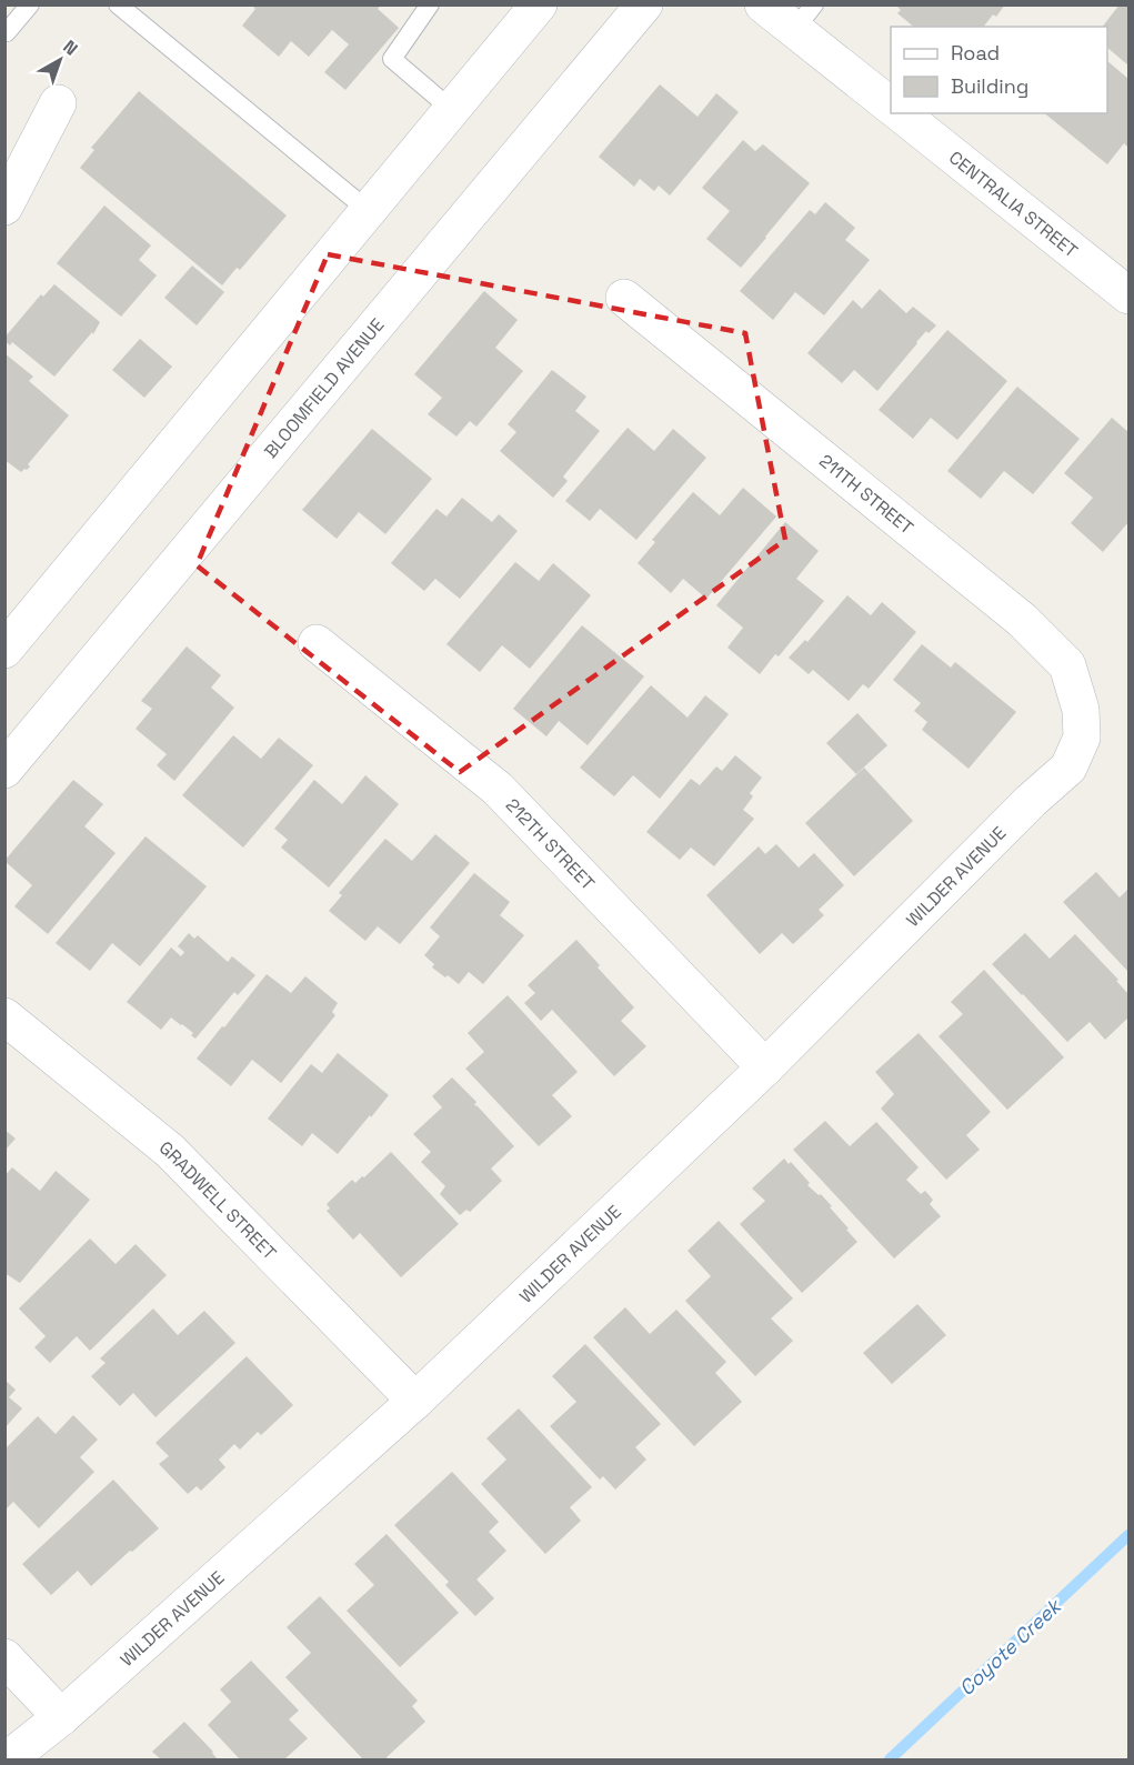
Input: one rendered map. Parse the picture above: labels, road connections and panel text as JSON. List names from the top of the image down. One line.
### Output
{"streets":{"street":["CENTRALIA STREET","BLOOMFIELD AVENUE","211TH STREET","212TH STREET","WILDER AVENUE","GRADWELL STREET"]},"crossings":[["211TH STREET","WILDER AVENUE"],["212TH STREET","WILDER AVENUE"],["WILDER AVENUE","GRADWELL STREET"]],"water":["Coyote Creek"],"legend":["Road","Building"],"north":"top right"}
